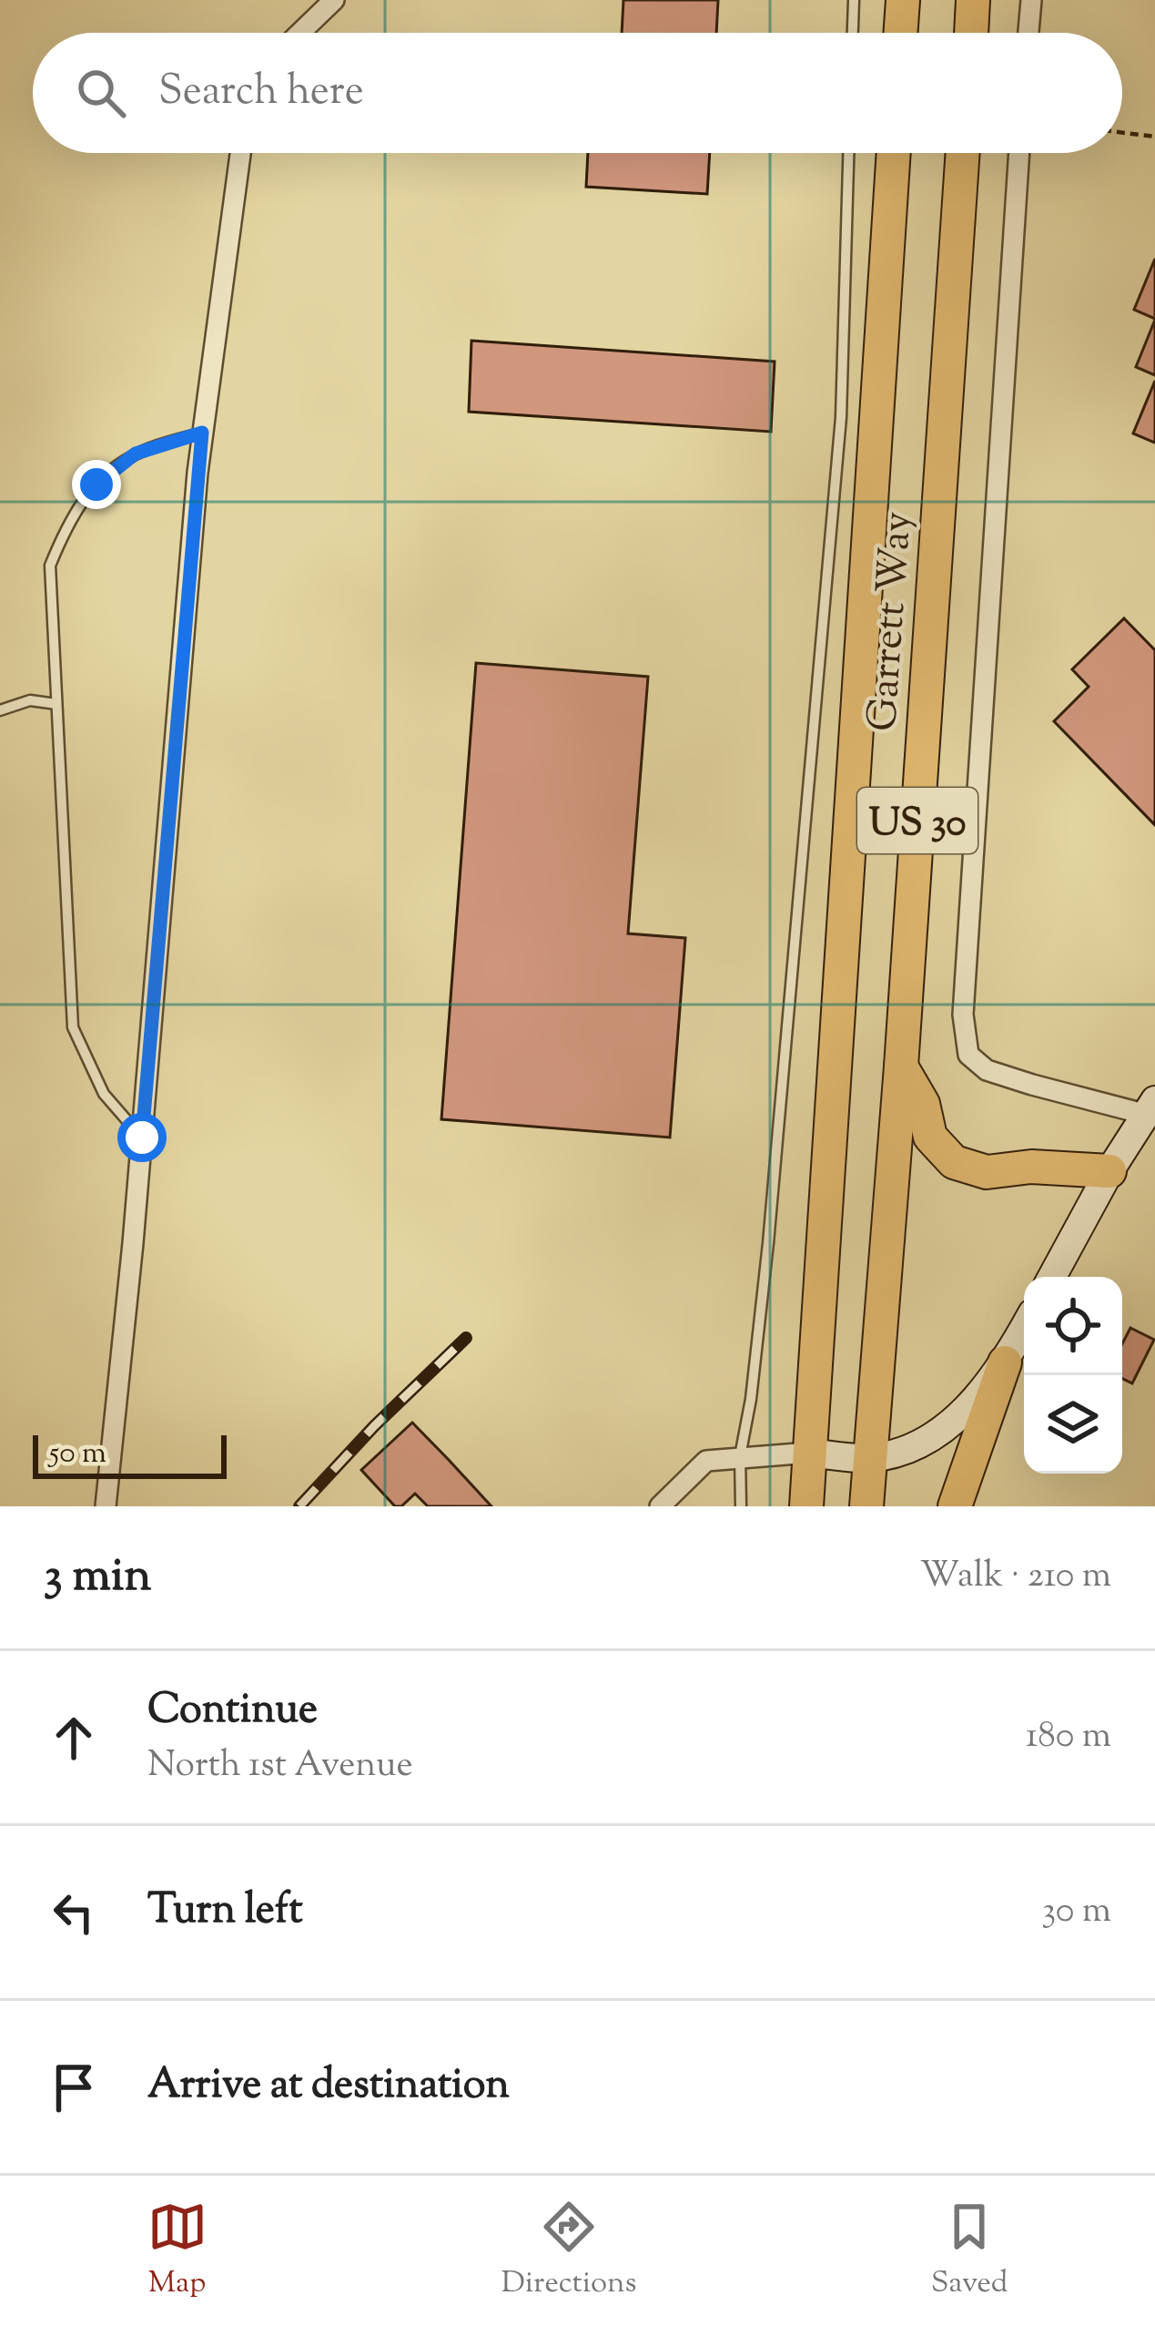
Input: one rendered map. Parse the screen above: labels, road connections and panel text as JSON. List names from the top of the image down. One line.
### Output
{"streets":{"main road":["Garrett Way","US 30"]},"scale_bar":"50 m","page":{"search":"Search here","scale":"50 m","heading":["3 min","Walk · 210 m"],"list":[["Continue","North 1st Avenue","180 m"],["Turn left","30 m"],"Arrive at destination"],"nav":["Map","Directions","Saved"]}}
